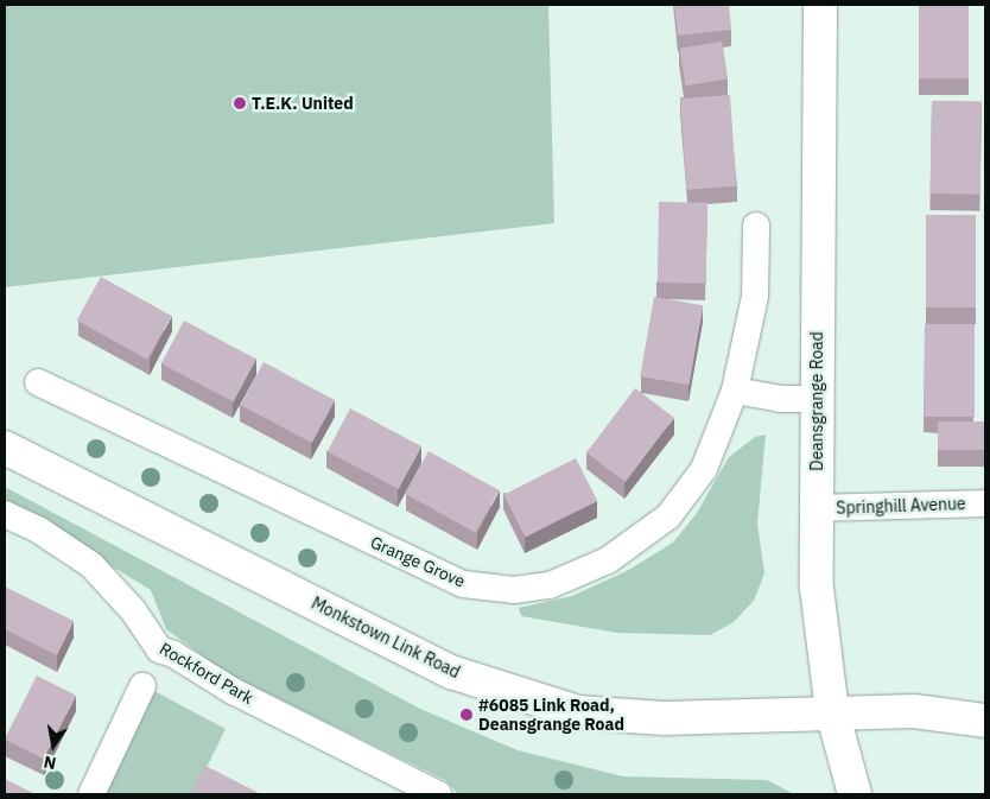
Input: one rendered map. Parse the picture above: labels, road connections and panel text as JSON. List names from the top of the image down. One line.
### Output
{"streets":{"street":["Deansgrange Road","Springhill Avenue","Grange Grove","Monkstown Link Road","Rockford Park"]},"crossings":[["Deansgrange Road","Springhill Avenue"],["Deansgrange Road","Monkstown Link Road"]],"places":["T.E.K. United","#6085 Link Road, Deansgrange Road"],"north":"bottom"}
